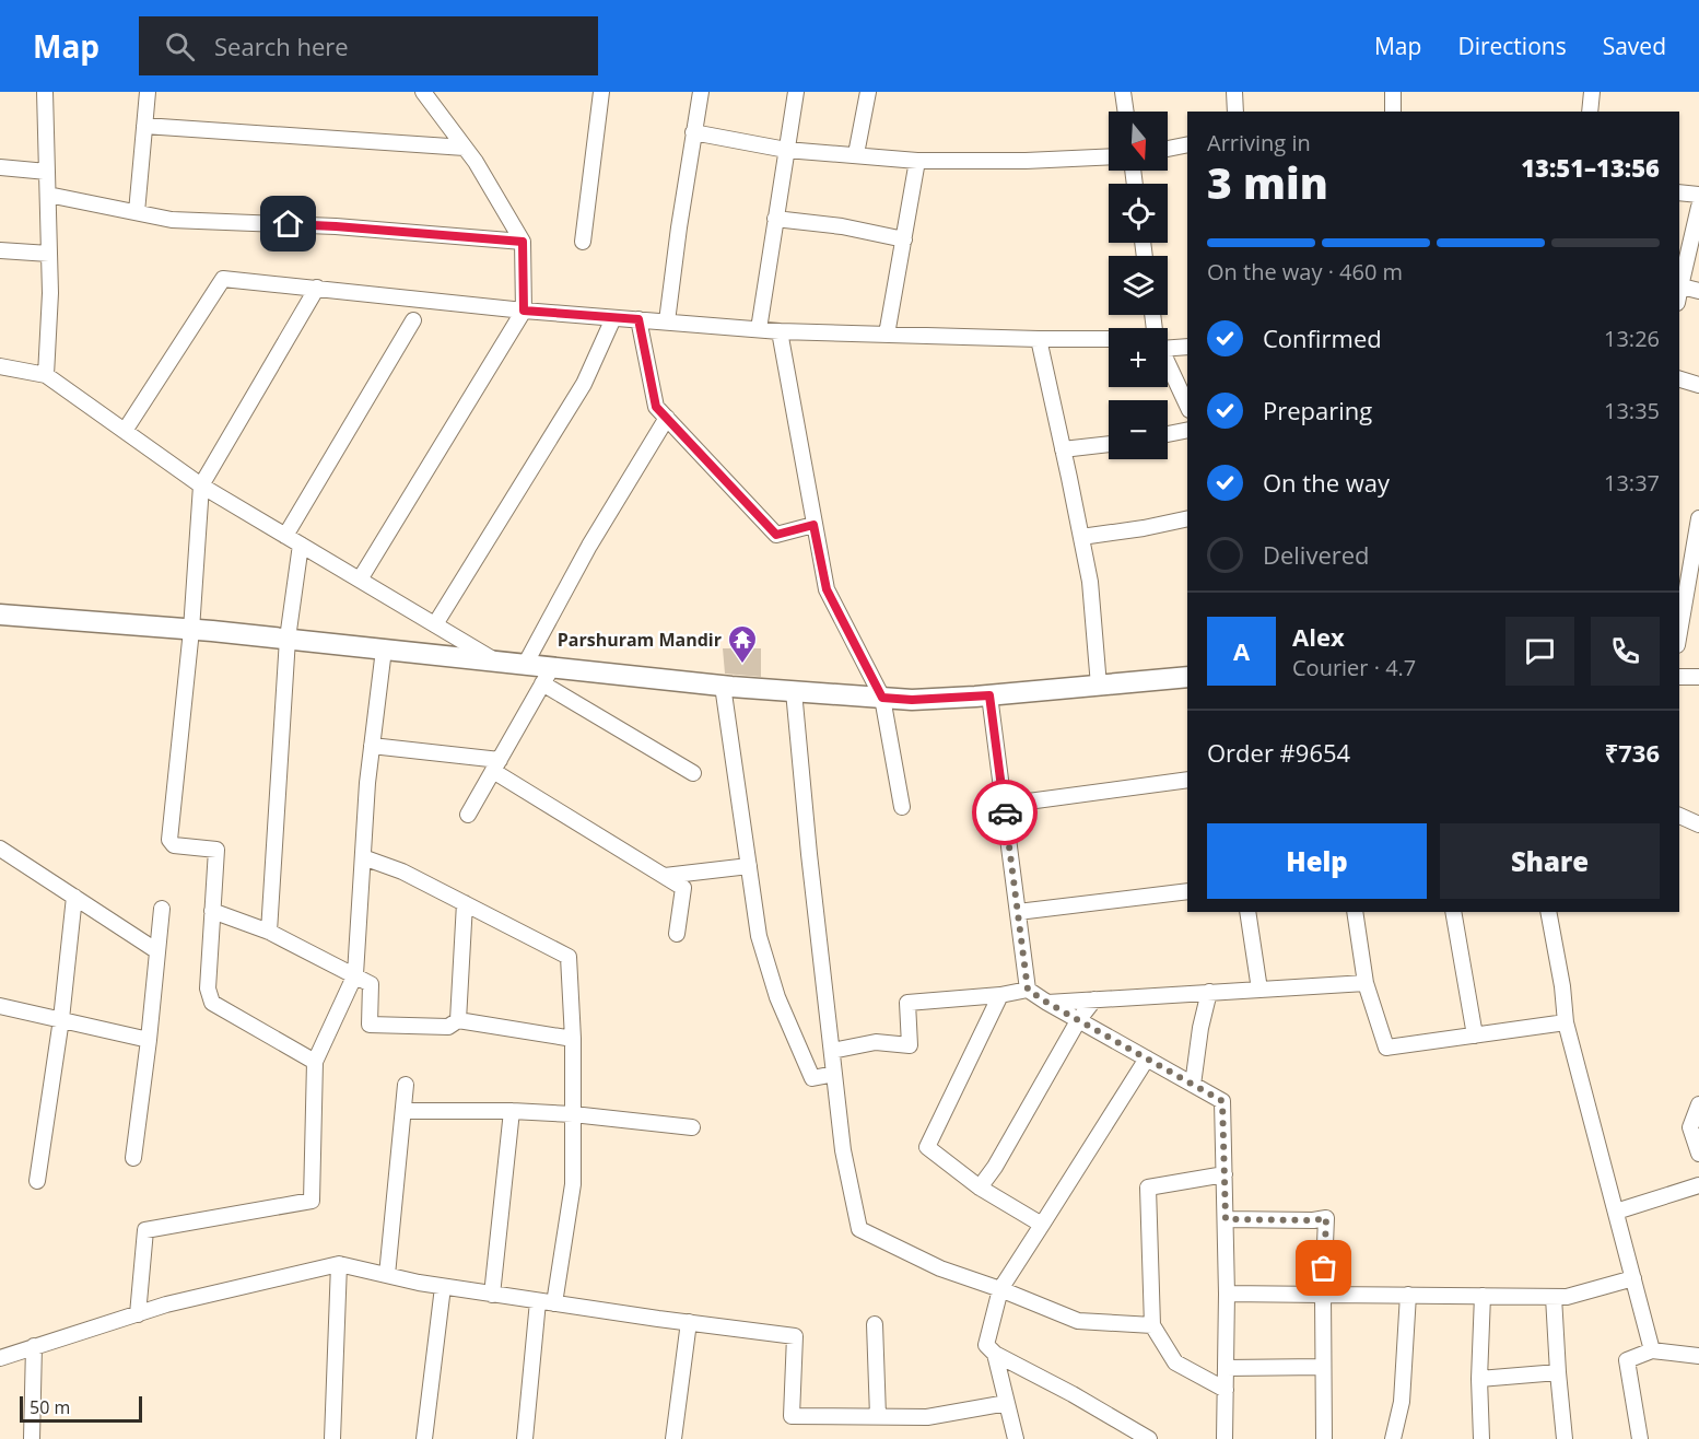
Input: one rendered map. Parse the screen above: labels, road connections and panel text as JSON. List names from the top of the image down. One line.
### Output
{"places":{"temple":["Parshuram Mandir"]},"scale_bar":"50 m","north":"bottom","page":{"header":"Map","search":"Search here","nav":["Map","Directions","Saved"],"map_buttons":["+","−"],"heading":["3 min","Arriving in","13:51–13:56"],"panel":["Alex","Courier · 4.7","Order #9654","₹736"],"bar":"On the way · 460 m","list":[["Confirmed","13:26"],["Preparing","13:35"],["On the way","13:37"],"Delivered"],"round":"A","buttons":["Help","Share"],"scale":"50 m"}}
